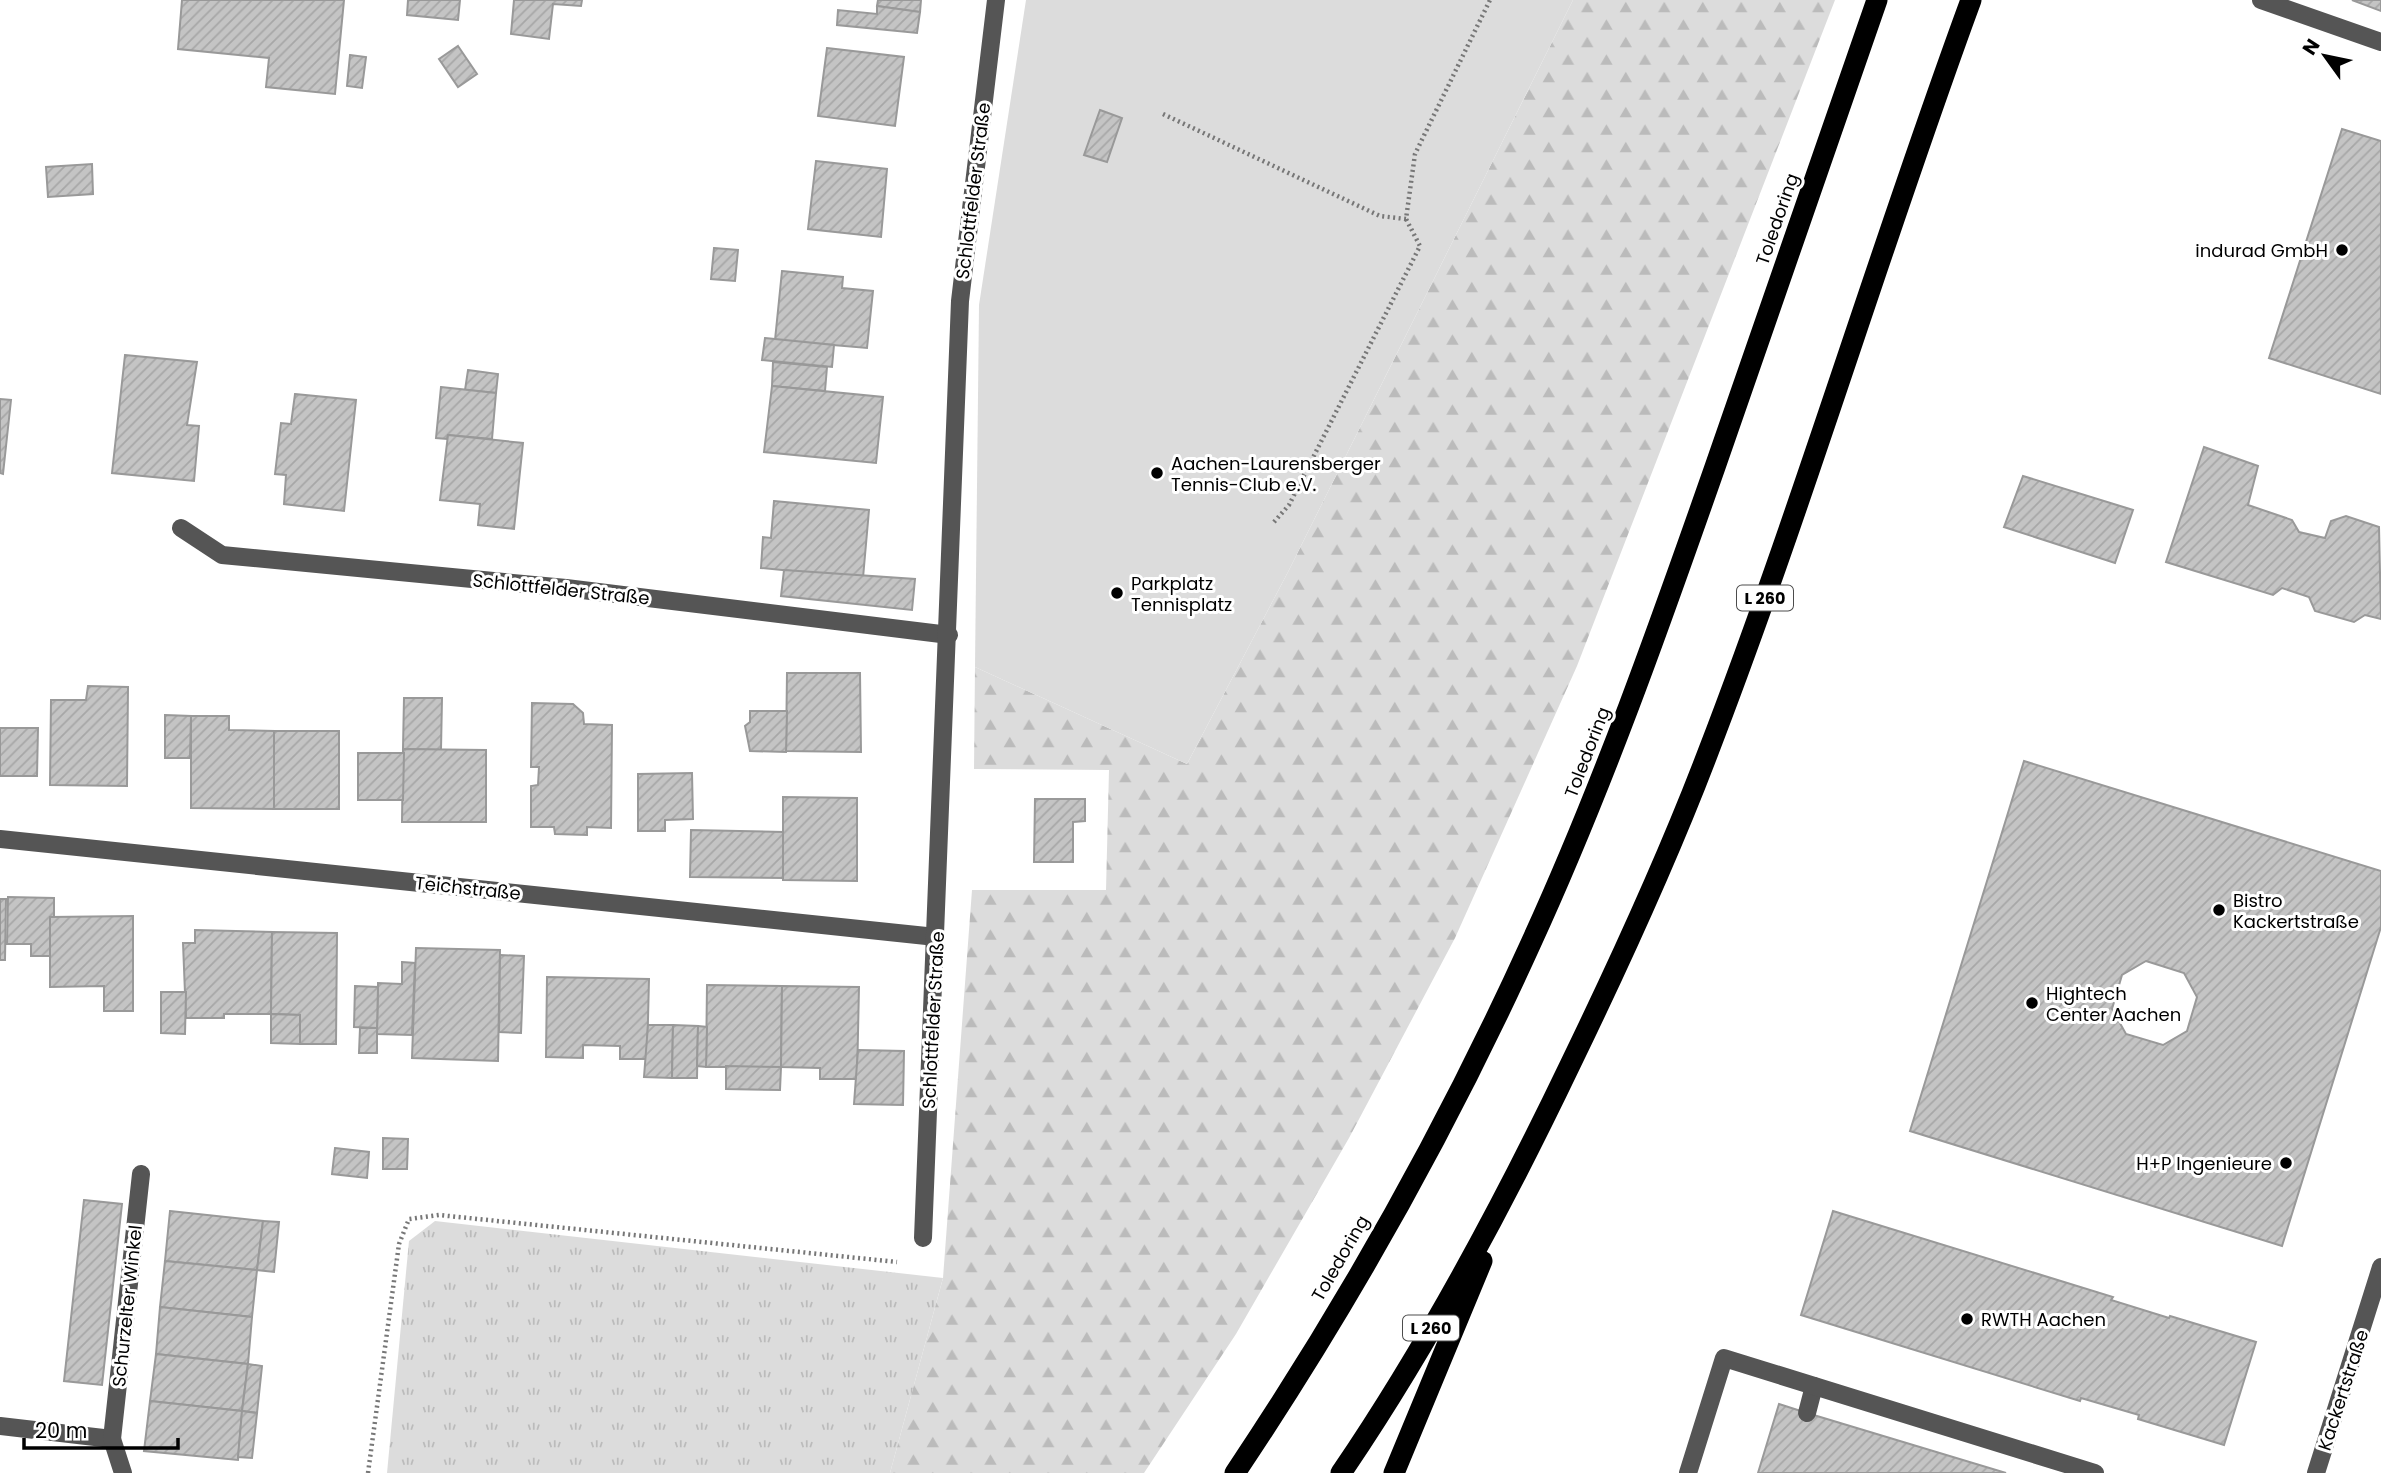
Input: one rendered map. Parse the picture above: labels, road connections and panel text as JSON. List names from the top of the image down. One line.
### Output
{"streets":{"highway":["Toledoring","L 260"],"street":["Schlottfelder Straße","Teichstraße","Schurzelter Winkel","Kackertstraße"]},"crossings":[["Schlottfelder Straße","Teichstraße"]],"places":["indurad GmbH","Aachen-Laurensberger Tennis-Club e.V.","Parkplatz Tennisplatz","Bistro Kackertstraße","Hightech Center Aachen","H+P Ingenieure","RWTH Aachen"],"scale_bar":"20 m","north":"top left"}
